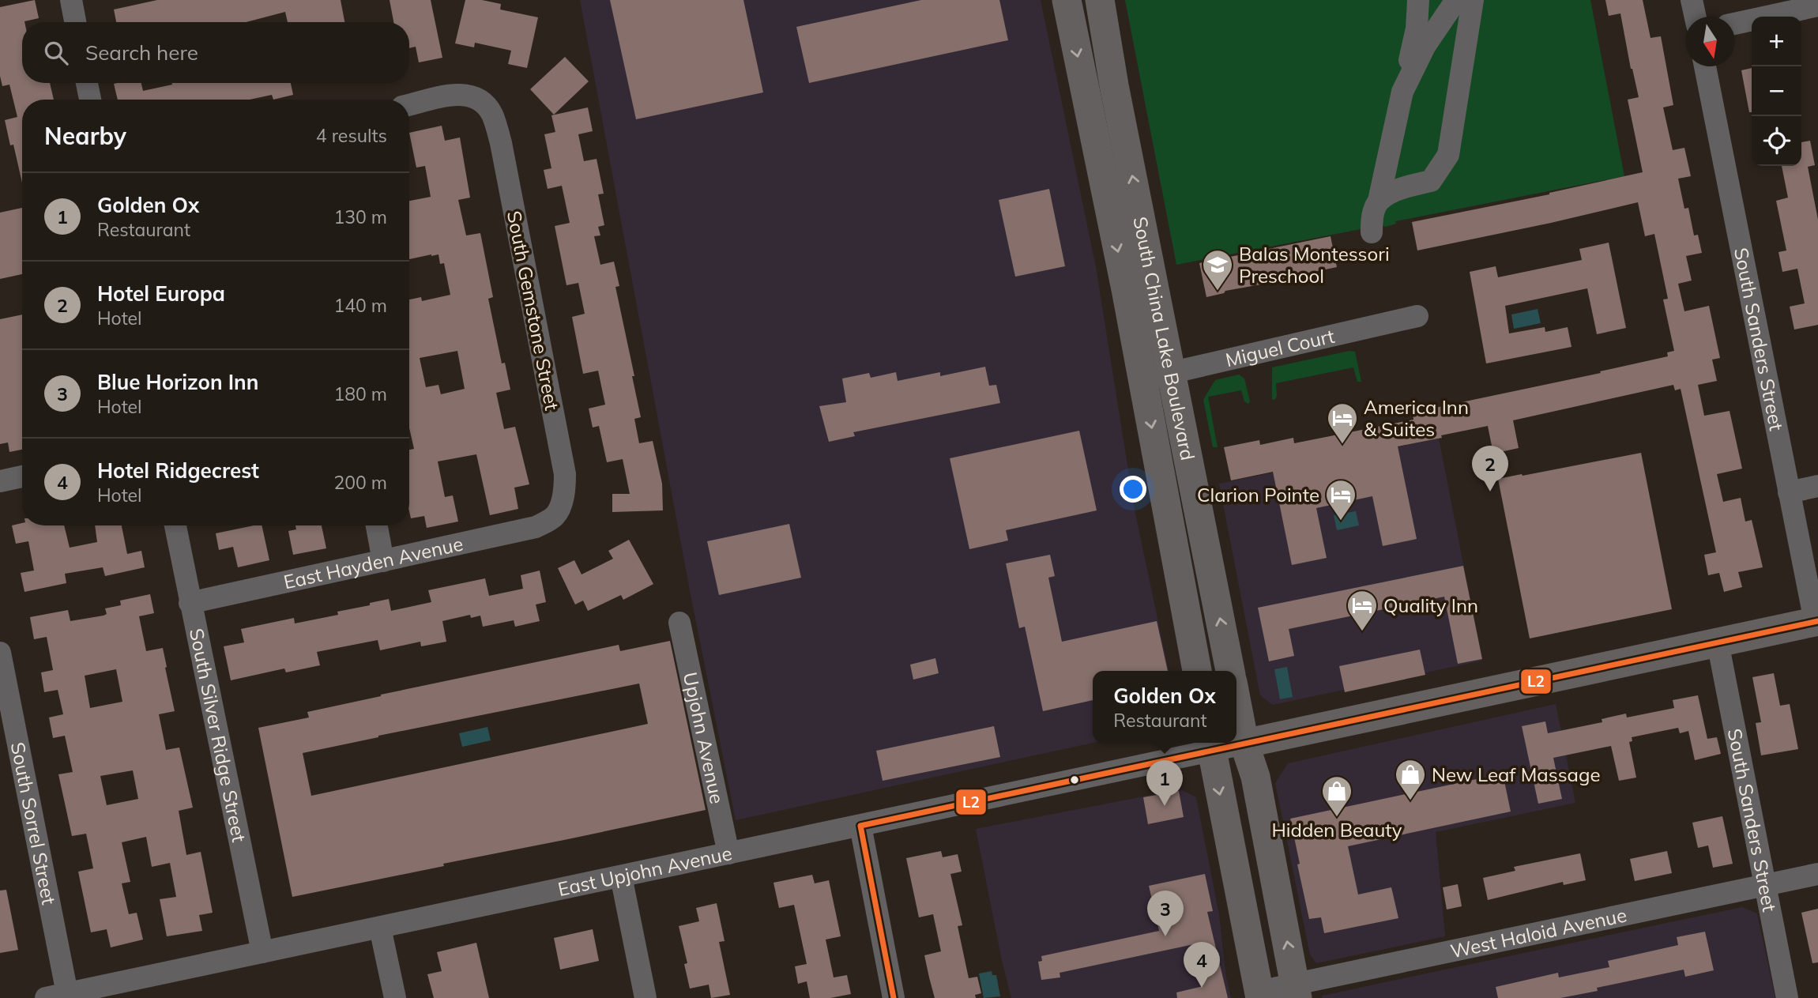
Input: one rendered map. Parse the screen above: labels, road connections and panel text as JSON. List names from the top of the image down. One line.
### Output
{"streets":{"main road":["South China Lake Boulevard"],"street":["South Gemstone Street","South Sanders Street","Miguel Court","East Hayden Avenue","South Silver Ridge Street","Upjohn Avenue","South Sorrel Street","East Upjohn Avenue","West Haloid Avenue"]},"crossings":[["South Gemstone Street","East Hayden Avenue"],["South China Lake Boulevard","Miguel Court"],["South Sanders Street","West Haloid Avenue"],["East Hayden Avenue","South Silver Ridge Street"],["South Silver Ridge Street","East Upjohn Avenue"],["Upjohn Avenue","East Upjohn Avenue"],["South Sorrel Street","East Upjohn Avenue"]],"places":{"school or university":["Balas Montessori Preschool"],"hotel":["America Inn & Suites","Clarion Pointe","Quality Inn"],"shop":["New Leaf Massage","Hidden Beauty"]},"lines":["transit line L2"],"north":"bottom","page":{"map_buttons":["+","−"],"search":"Search here","heading":["Nearby","4 results"],"list":[{"mark":"1","name":"Golden Ox","note":"Restaurant","value":"130 m"},{"mark":"2","name":"Hotel Europa","note":"Hotel","value":"140 m"},{"mark":"3","name":"Blue Horizon Inn","note":"Hotel","value":"180 m"},{"mark":"4","name":"Hotel Ridgecrest","note":"Hotel","value":"200 m"}],"pins":["2","1","3","4"],"popup":["Golden Ox","Restaurant"]}}
